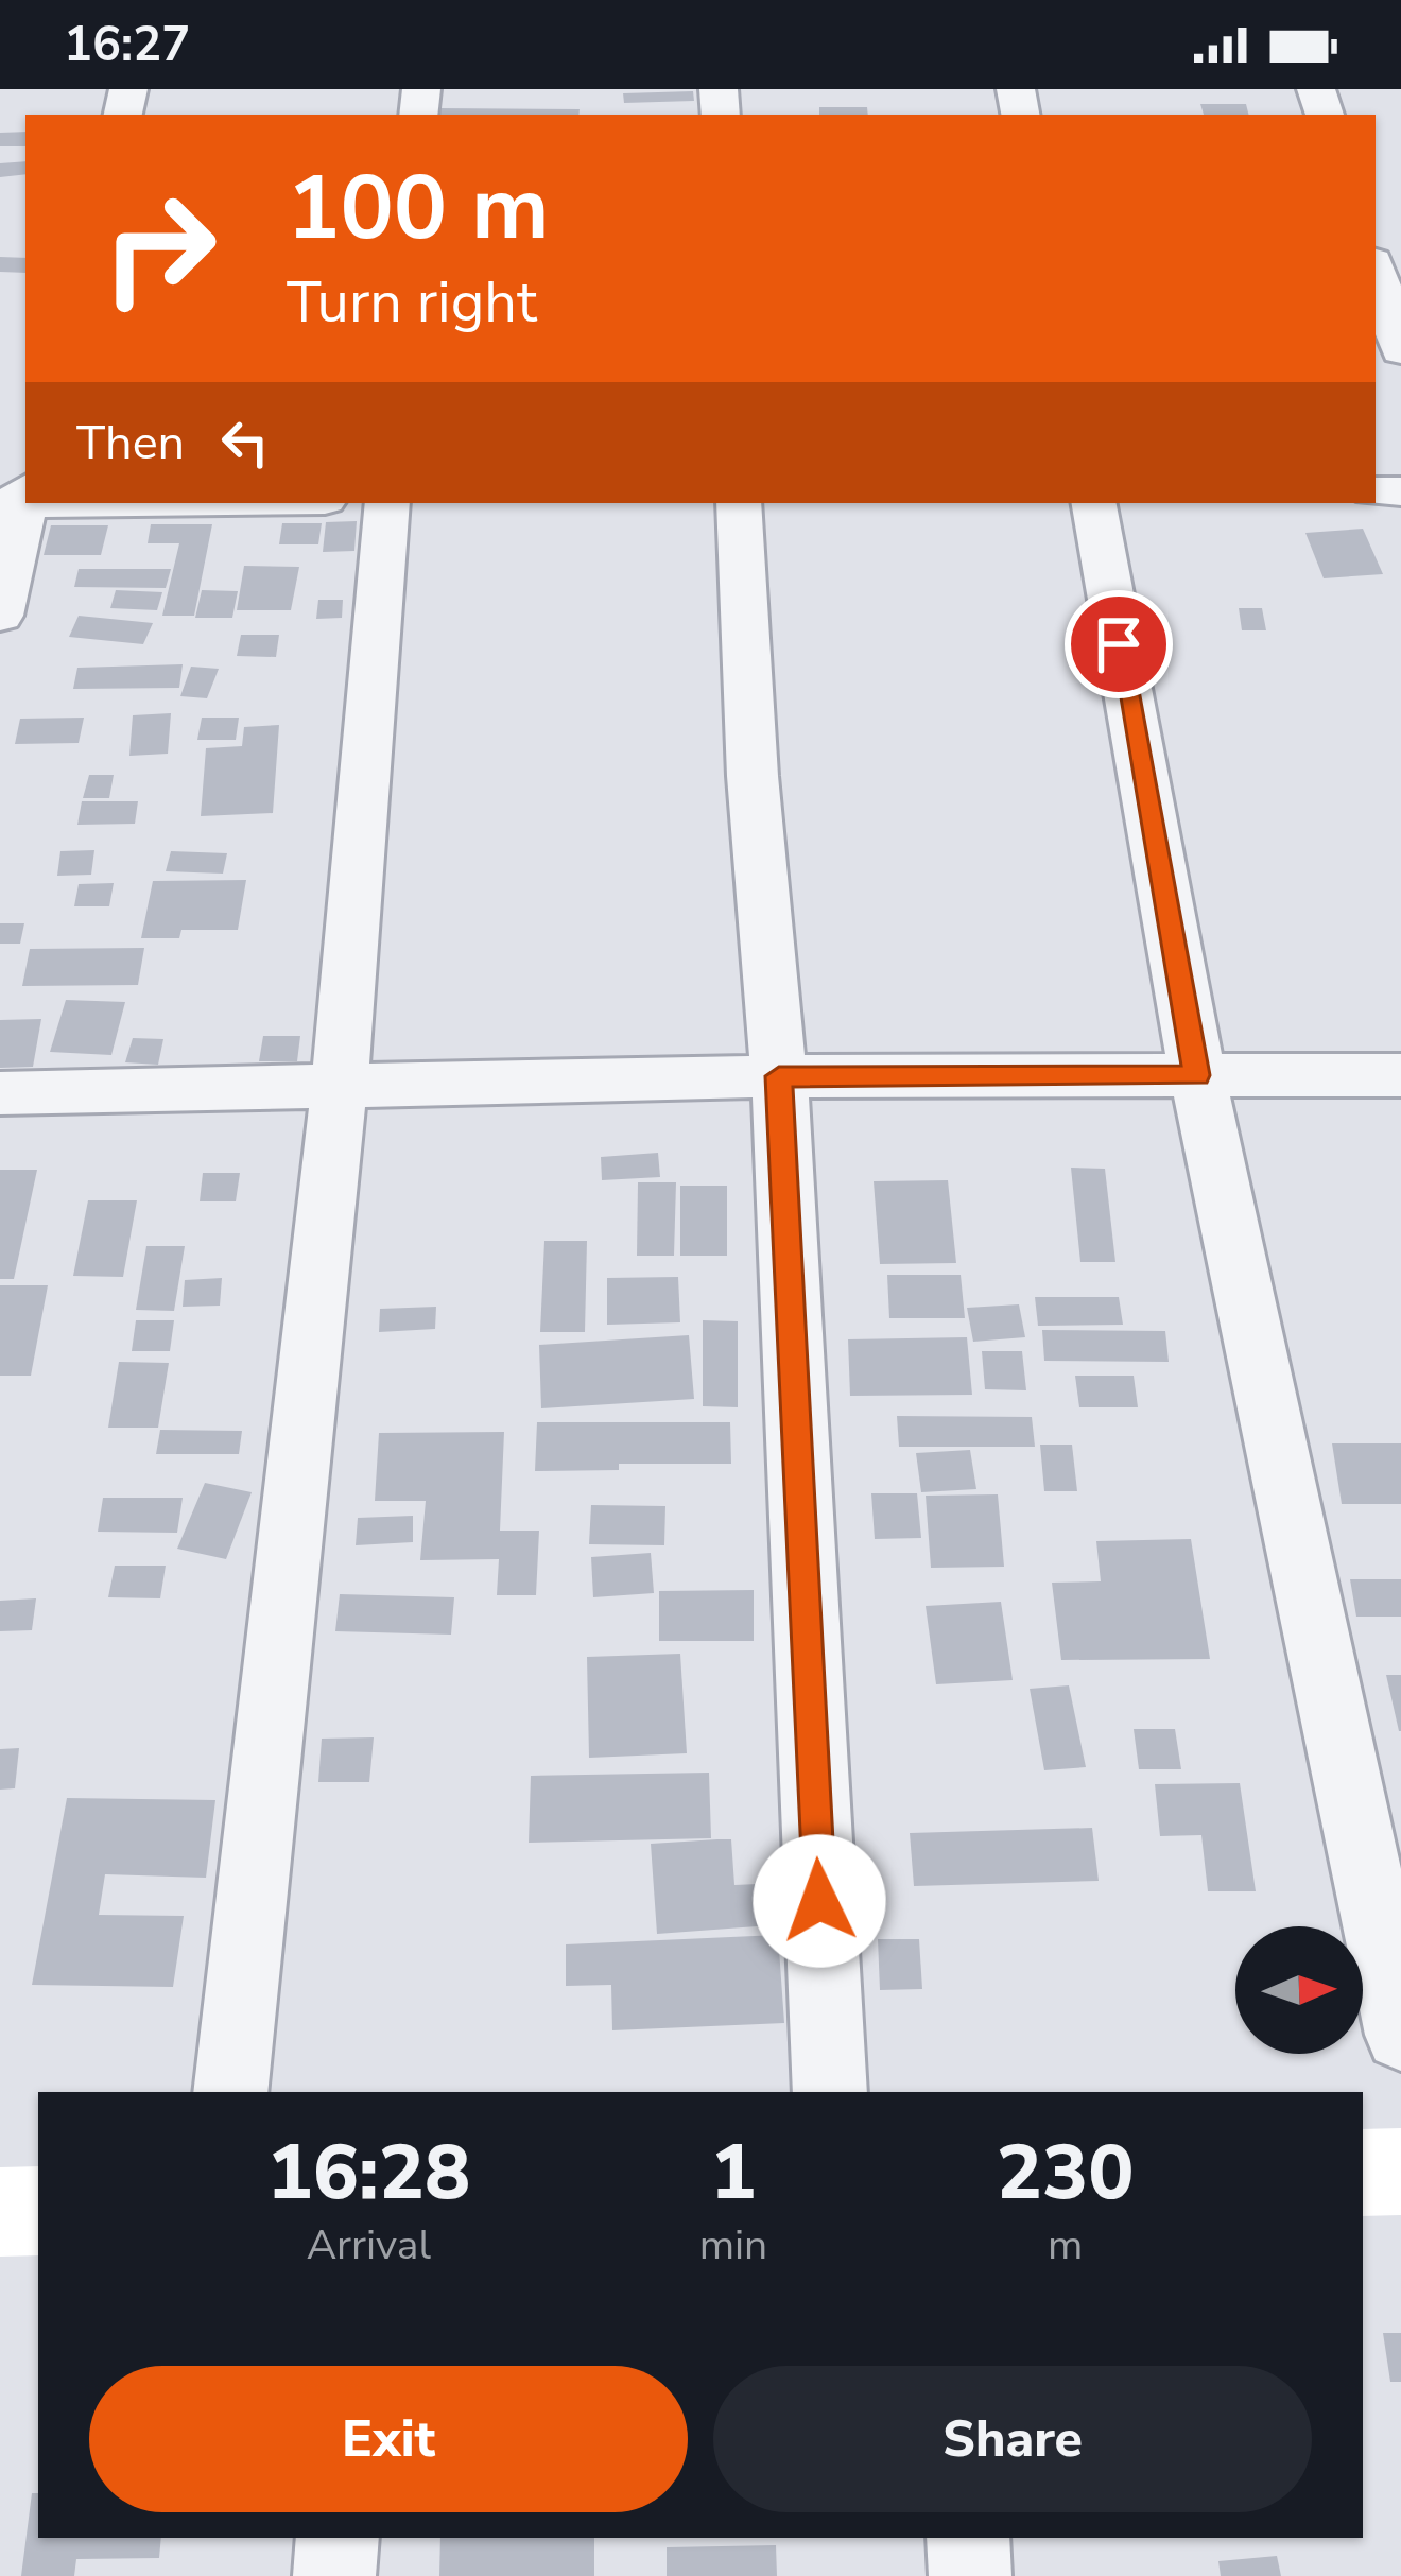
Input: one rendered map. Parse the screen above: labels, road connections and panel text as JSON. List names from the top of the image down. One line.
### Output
{"north":"right","page":{"status":"16:27","turn":["100 m","Turn right"],"then":"Then","eta":["16:28","Arrival","1","min","230","m"],"buttons":["Exit","Share"]}}
